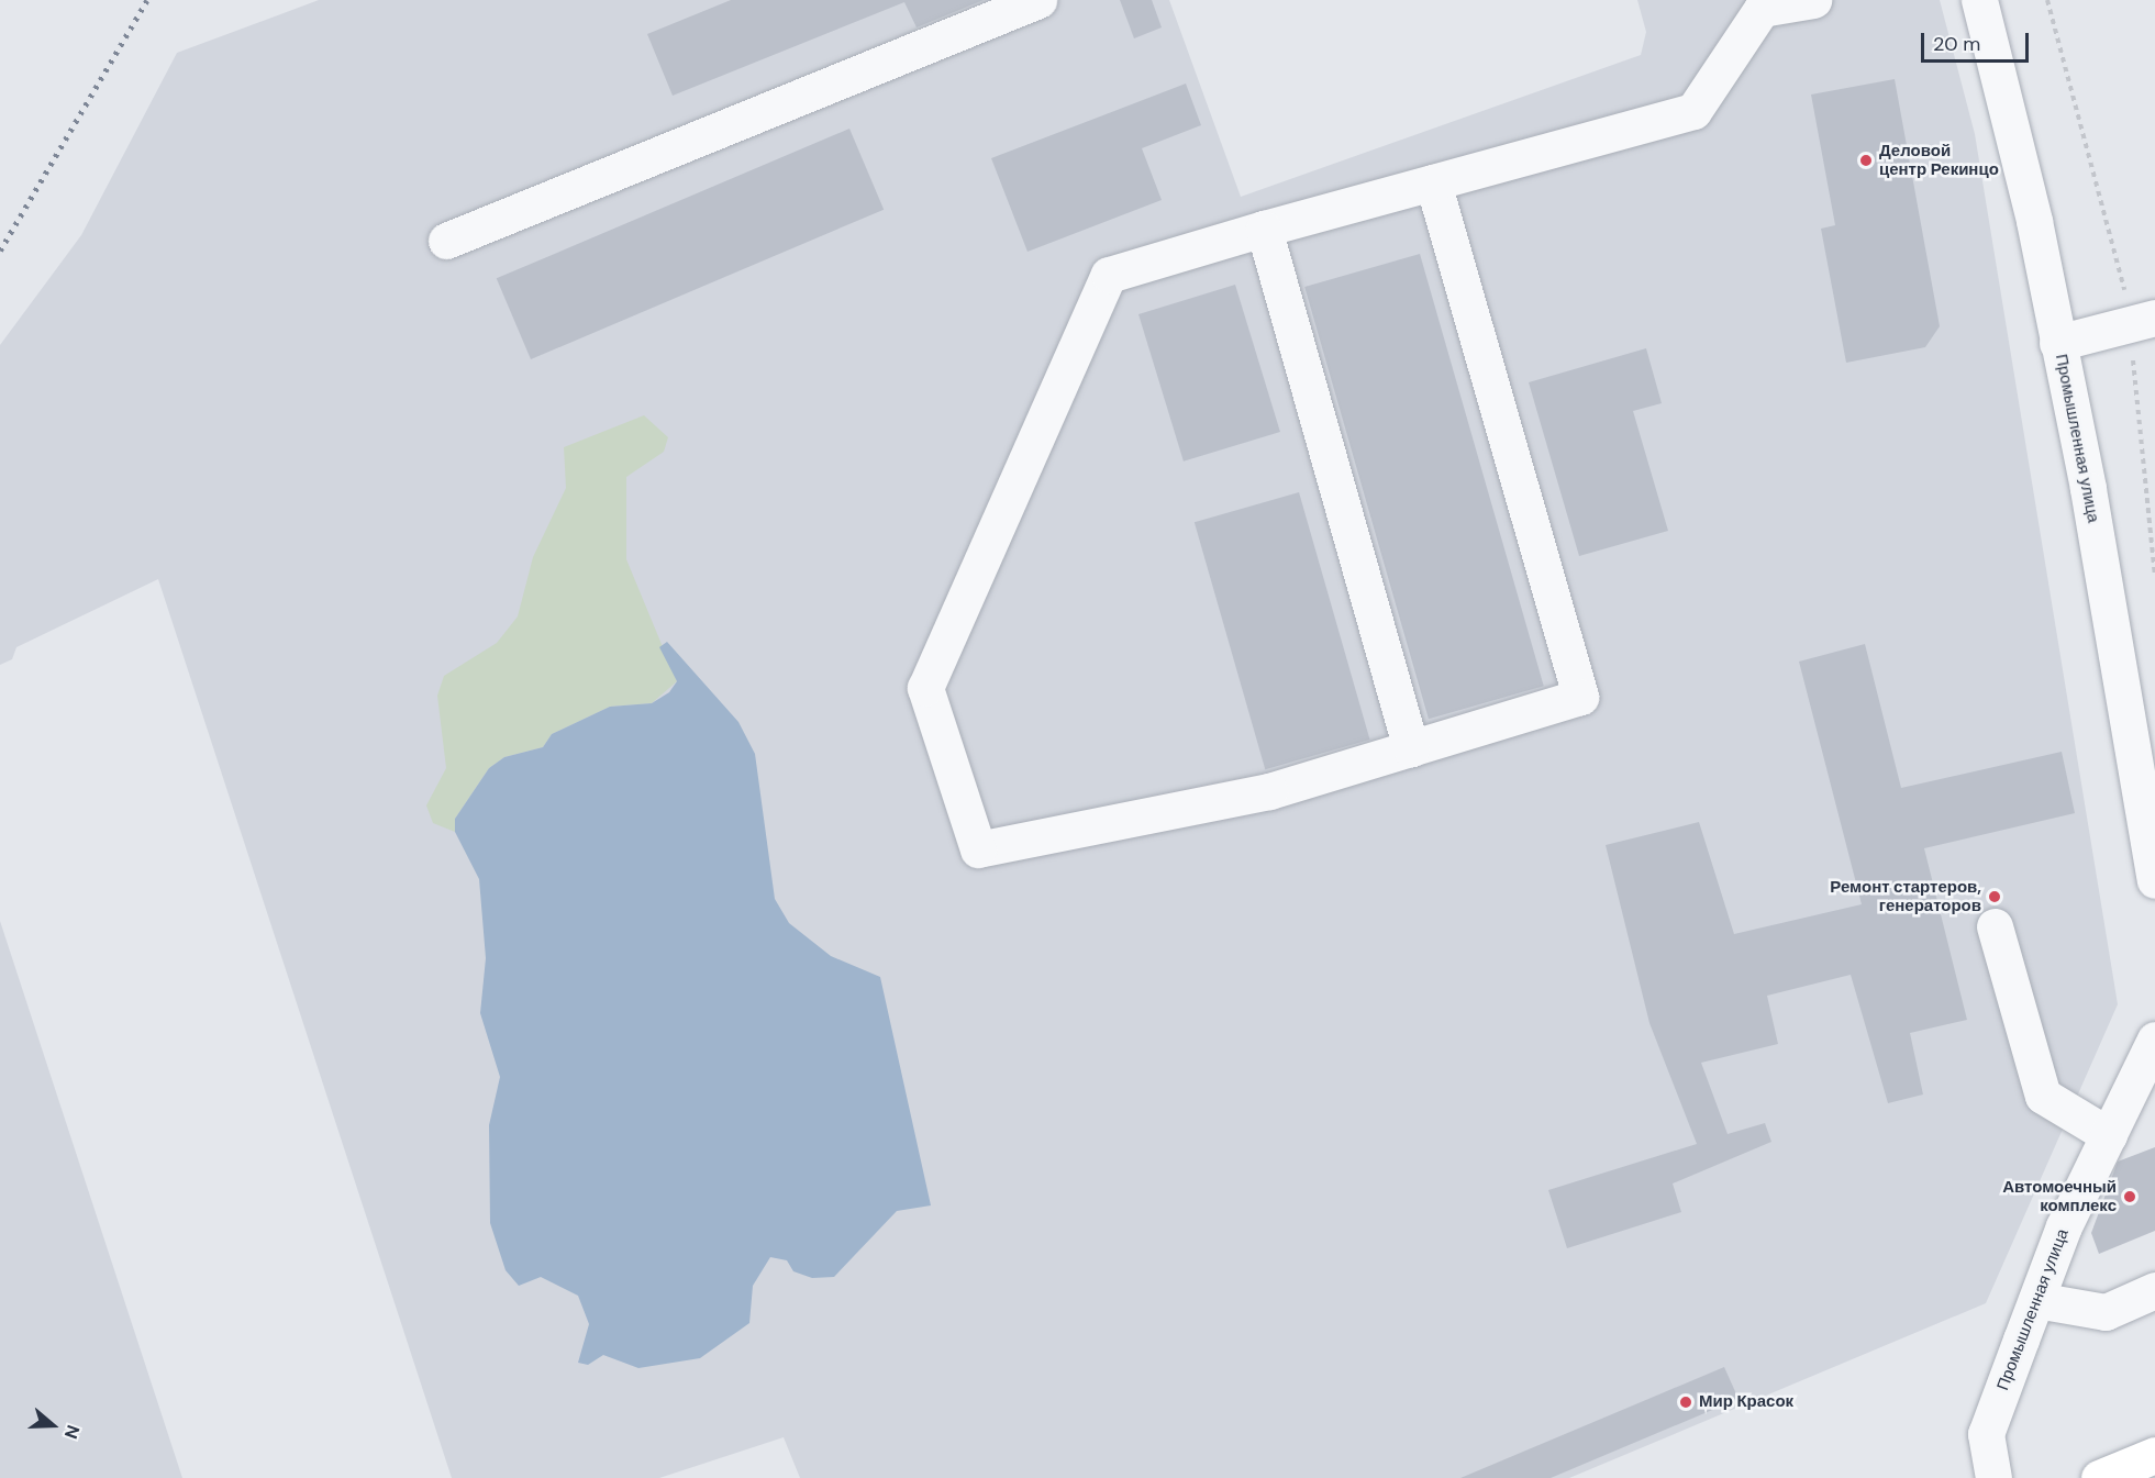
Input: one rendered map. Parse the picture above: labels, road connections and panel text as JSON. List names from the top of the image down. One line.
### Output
{"streets":{"street":["Промышленная улица"]},"places":["Деловой центр Рекинцо","Ремонт стартеров, генераторов","Автомоечный комплекс","Мир Красок"],"scale_bar":"20 m","north":"right"}
